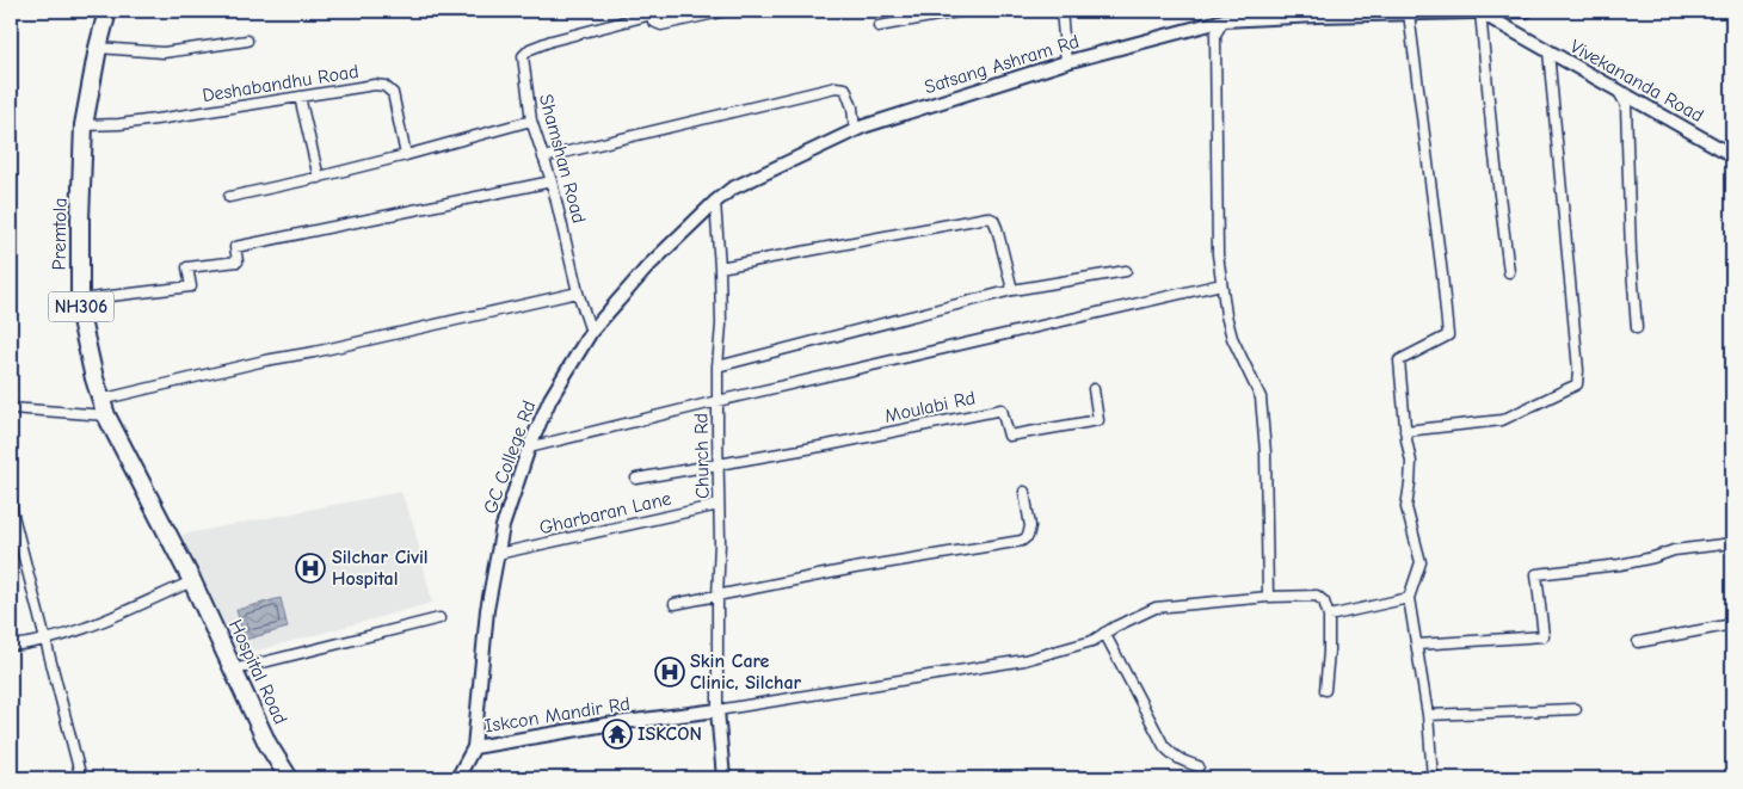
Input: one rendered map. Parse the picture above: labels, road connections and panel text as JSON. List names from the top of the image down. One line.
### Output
{"streets":{"highway":["Premtola","NH306","Hospital Road"],"main road":["Satsang Ashram Rd","Vivekananda Road","GC College Rd","Iskcon Mandir Rd"],"street":["Deshabandhu Road","Shamshan Road","Moulabi Rd","Church Rd","Gharbaran Lane"]},"crossings":[["Satsang Ashram Rd","Church Rd"],["Satsang Ashram Rd","GC College Rd"],["Deshabandhu Road","Premtola"],["Shamshan Road","GC College Rd"],["Premtola","Hospital Road"],["Moulabi Rd","Church Rd"],["Church Rd","GC College Rd"],["Church Rd","Gharbaran Lane"],["Church Rd","Iskcon Mandir Rd"],["GC College Rd","Gharbaran Lane"],["GC College Rd","Iskcon Mandir Rd"]],"places":{"hospital":["Silchar Civil Hospital","Skin Care Clinic, Silchar"],"temple":["ISKCON"]}}
